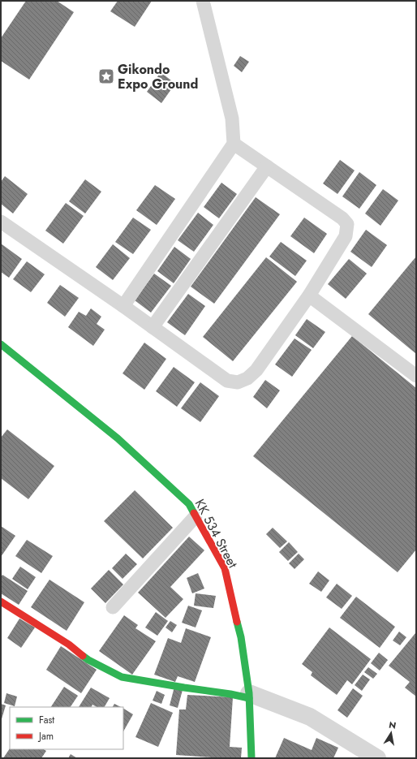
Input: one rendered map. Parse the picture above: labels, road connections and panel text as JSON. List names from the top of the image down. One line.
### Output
{"streets":{"street":["KK 534 Street"]},"places":{"place":["Gikondo Expo Ground"]},"legend":["Fast","Jam"],"north":"top"}
